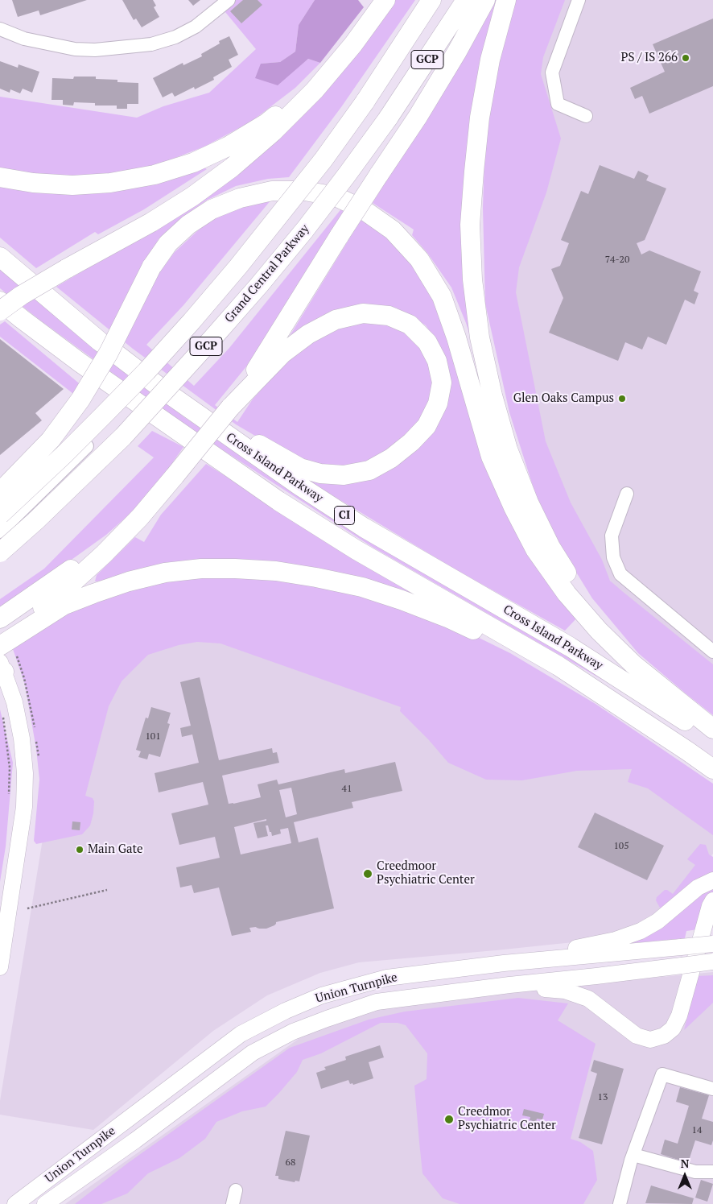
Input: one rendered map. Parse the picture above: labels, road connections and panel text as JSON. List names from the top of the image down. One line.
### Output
{"streets":{"highway":["GCP","Grand Central Parkway","Cross Island Parkway","CI"],"main road":["Union Turnpike"]},"places":["PS / IS 266","Glen Oaks Campus","Main Gate","Creedmoor Psychiatric Center","Creedmor Psychiatric Center"],"house_numbers":["74-20","101","41","105","13","14","68"],"north":"top"}
